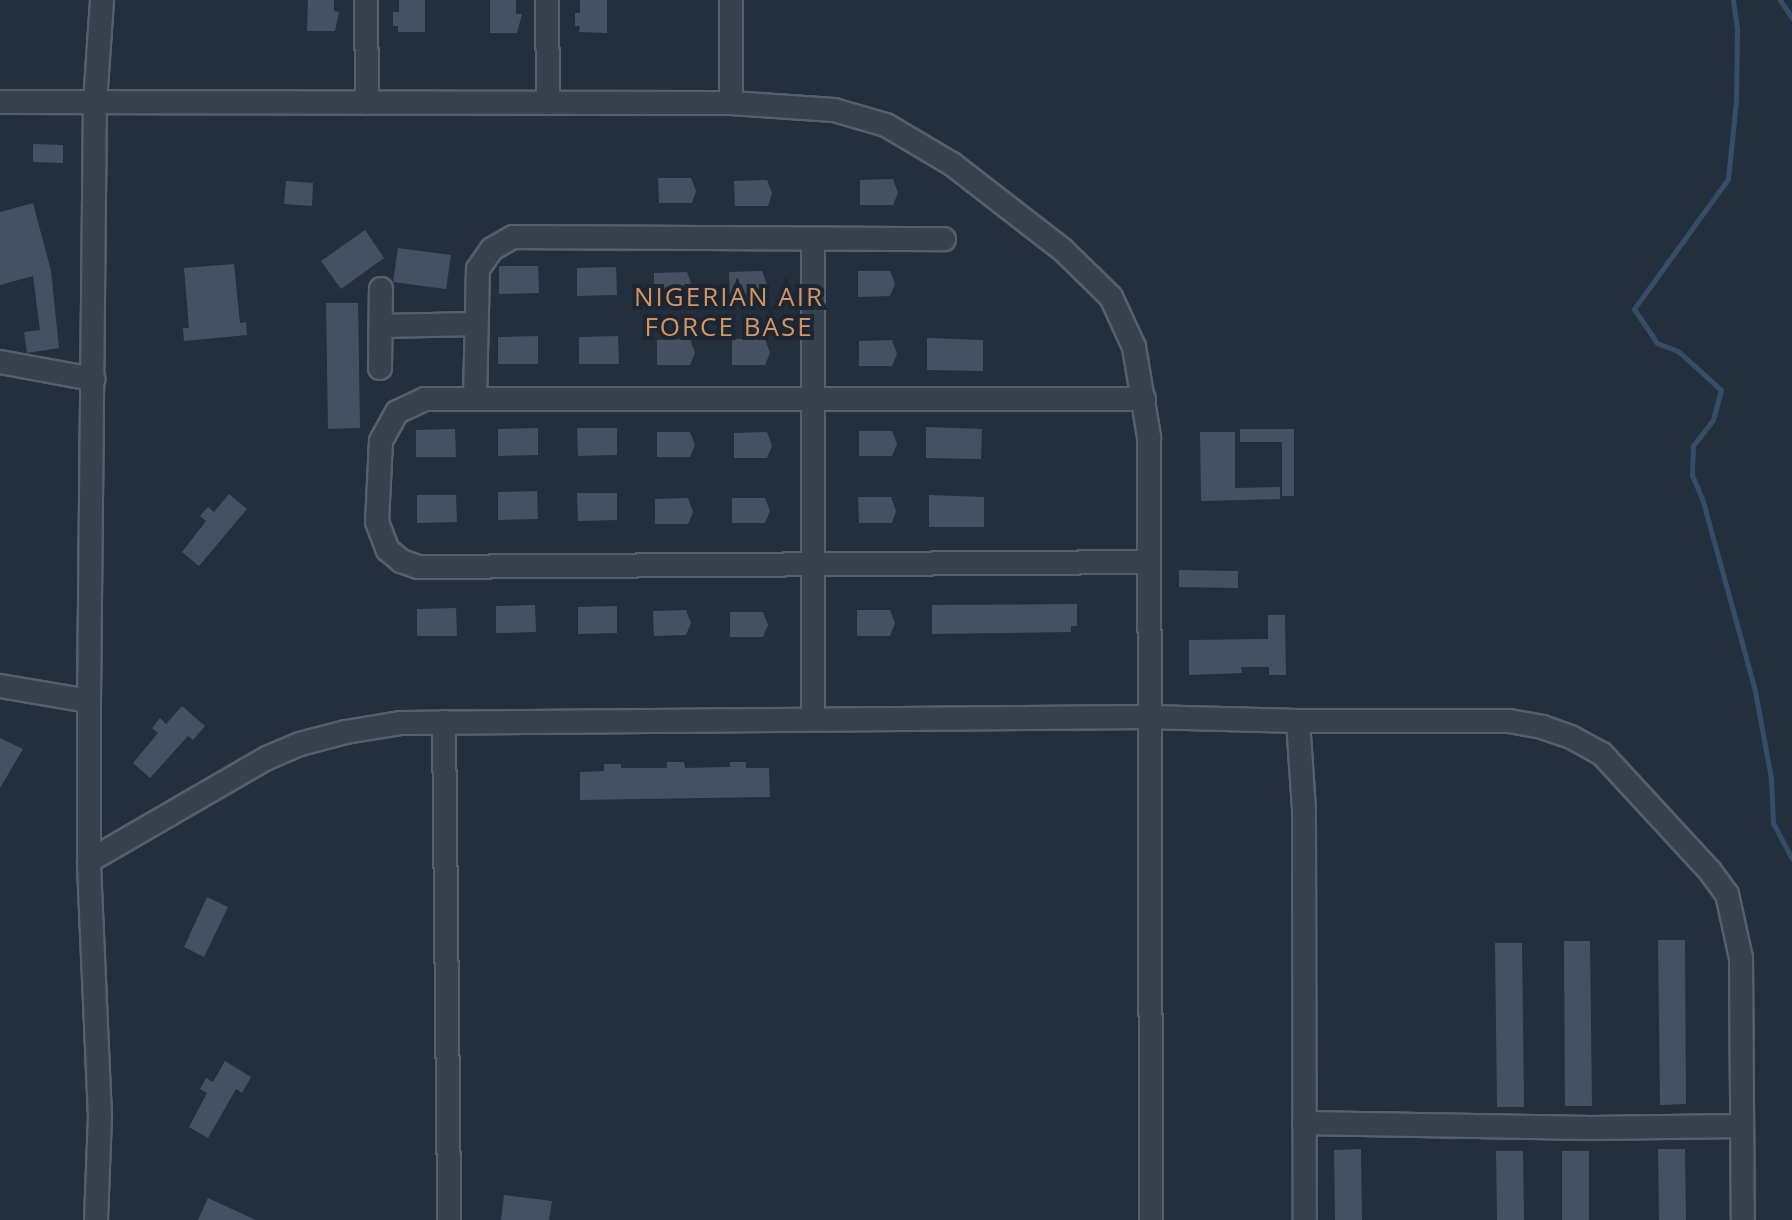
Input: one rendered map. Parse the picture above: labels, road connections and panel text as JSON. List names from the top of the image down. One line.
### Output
{"districts":["NIGERIAN AIR FORCE BASE"]}
